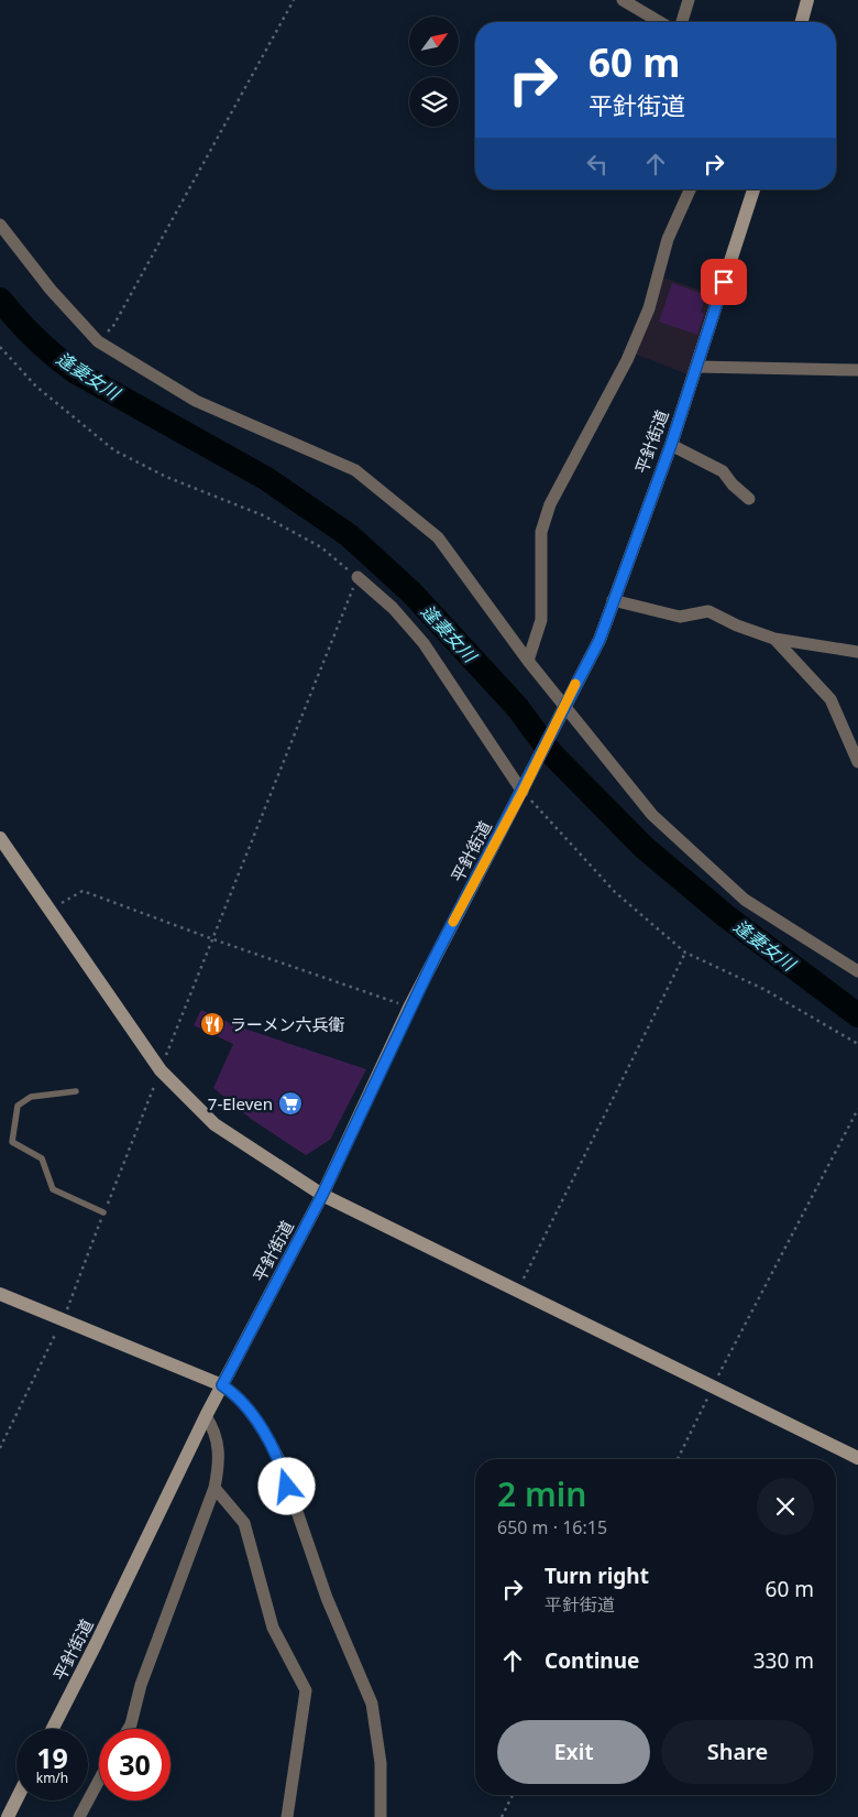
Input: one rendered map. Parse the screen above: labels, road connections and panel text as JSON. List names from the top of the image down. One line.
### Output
{"streets":{"street":["平針街道"]},"water":["逢妻女川"],"places":{"restaurant":["ラーメン六兵衛"],"supermarket":["7-Eleven"]},"north":"top right","page":{"turn":["60 m","平針街道"],"heading":["2 min","650 m · 16:15"],"list":[{"name":"Turn right","note":"平針街道","value":"60 m"},{"name":"Continue","value":"330 m"}],"buttons":["Exit","Share"],"speed":"19 km/h","limit":"30"}}
